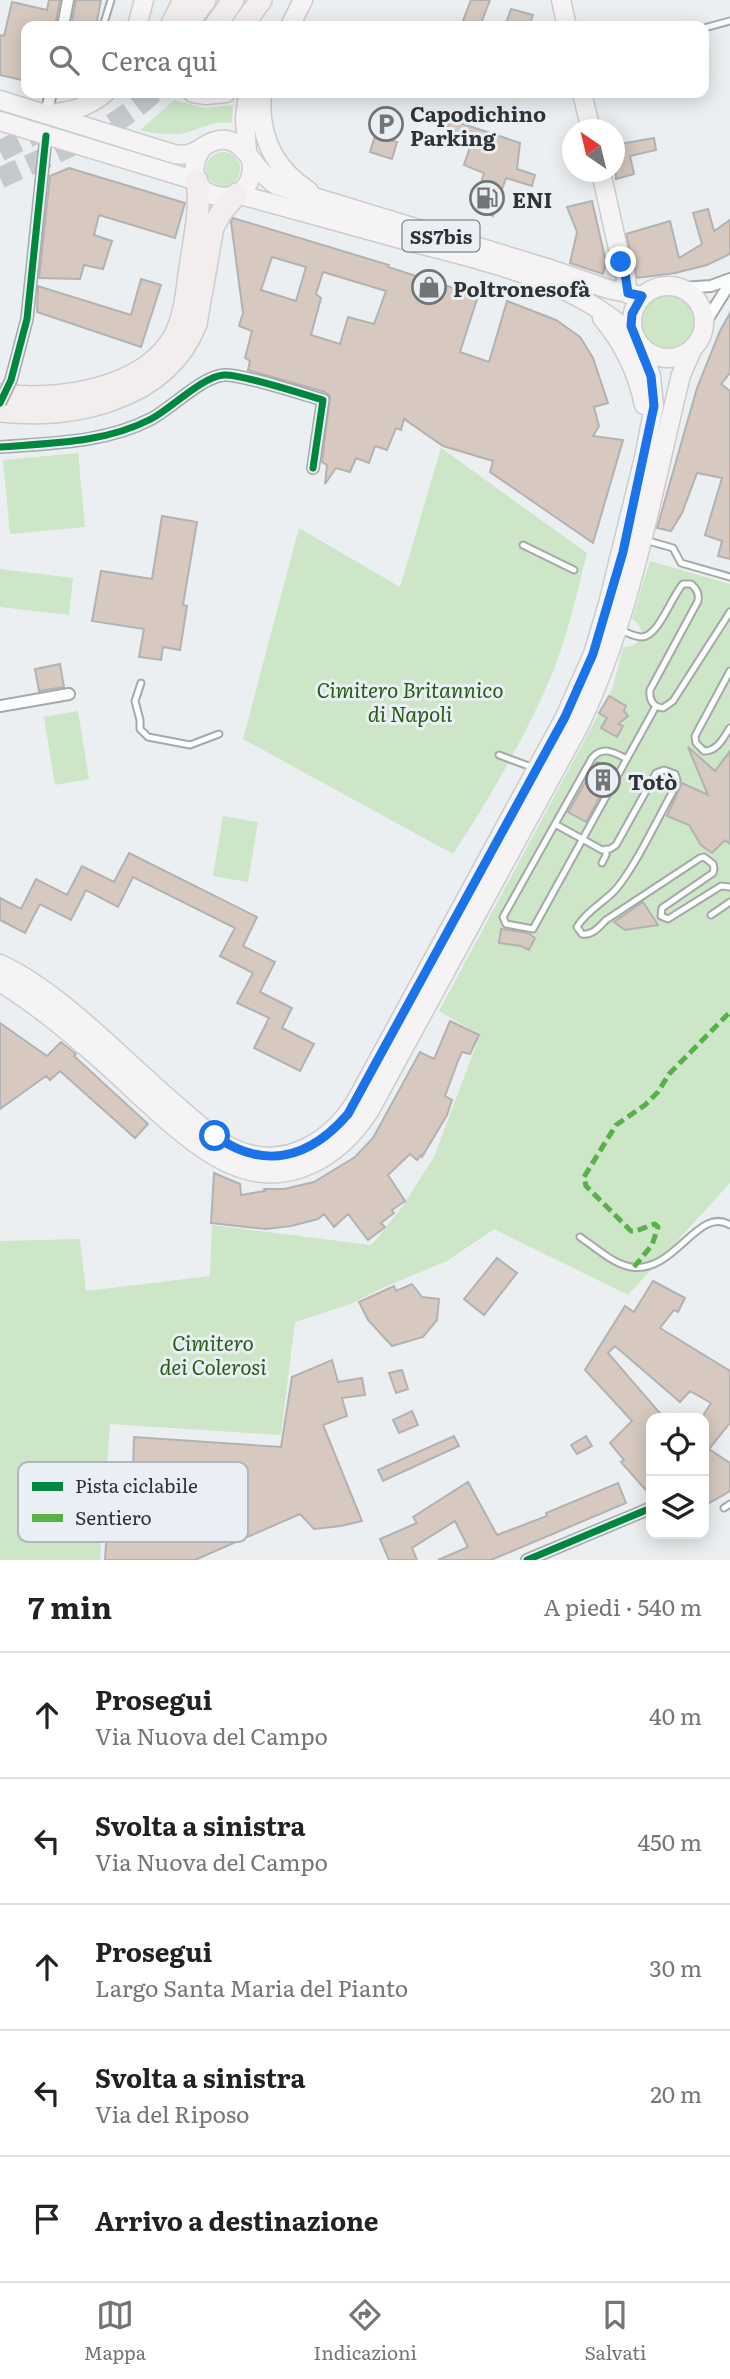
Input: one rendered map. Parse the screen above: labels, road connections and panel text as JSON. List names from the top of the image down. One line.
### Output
{"streets":{"main road":["SS7bis"]},"parks":["Cimitero Britannico di Napoli","Cimitero dei Colerosi"],"places":{"parking":["Capodichino Parking"],"fuel station":["ENI"],"shop":["Poltronesofà"],"building":["Totò"]},"legend":["Pista ciclabile","Sentiero"],"north":"top left","page":{"search":"Cerca qui","heading":["7 min","A piedi · 540 m"],"list":[["Prosegui","Via Nuova del Campo","40 m"],["Svolta a sinistra","Via Nuova del Campo","450 m"],["Prosegui","Largo Santa Maria del Pianto","30 m"],["Svolta a sinistra","Via del Riposo","20 m"],"Arrivo a destinazione"],"nav":["Mappa","Indicazioni","Salvati"]}}
